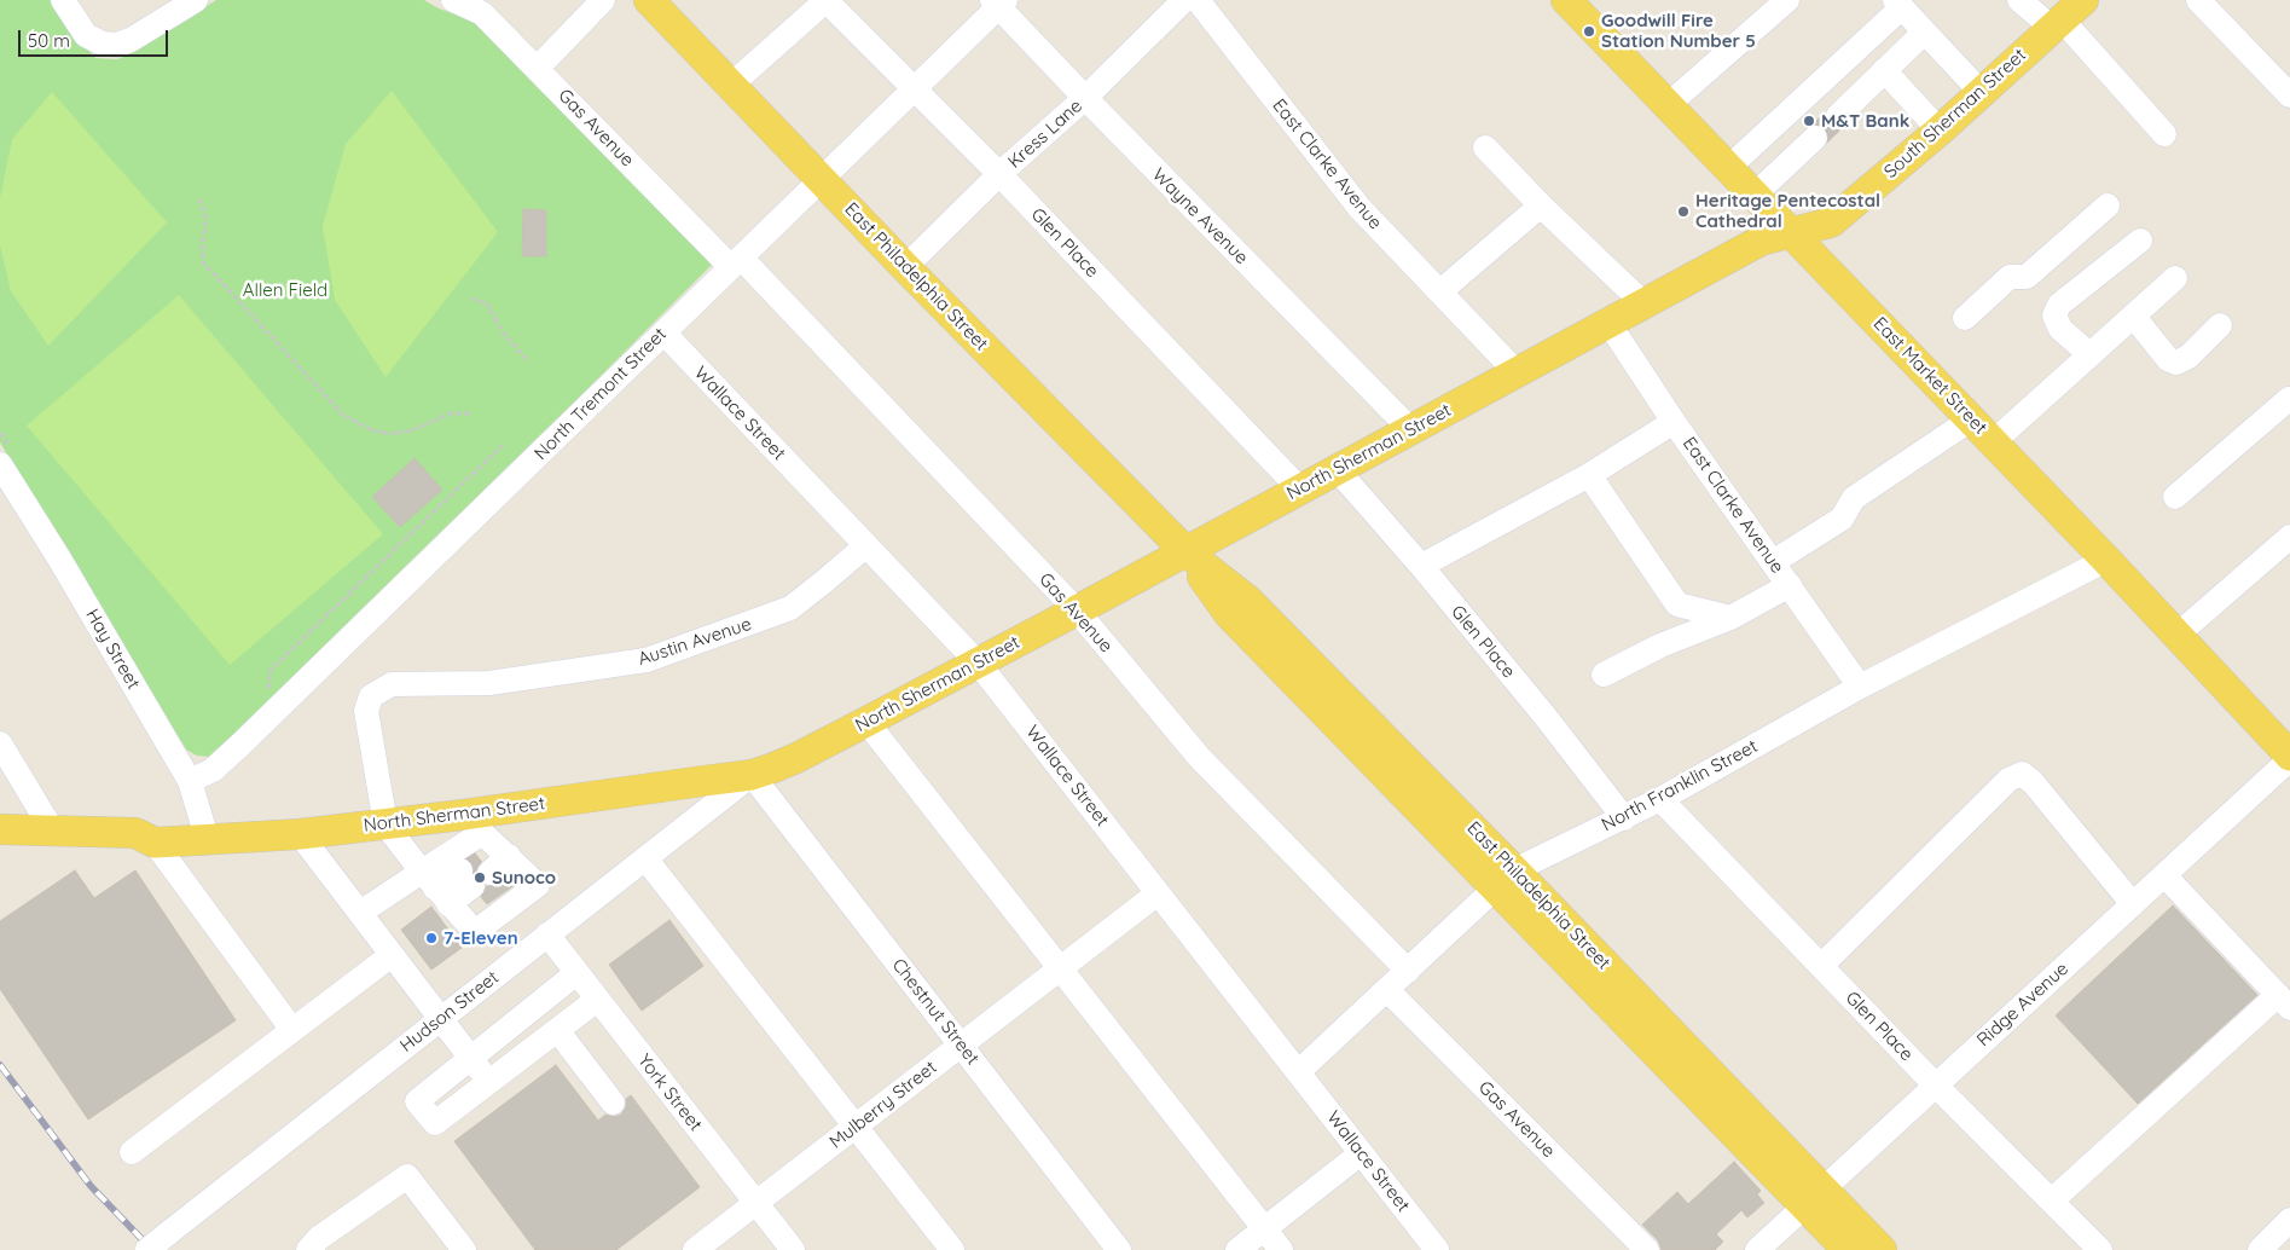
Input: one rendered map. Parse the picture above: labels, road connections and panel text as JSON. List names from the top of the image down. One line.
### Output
{"streets":{"main road":["South Sherman Street","East Philadelphia Street","East Market Street","North Sherman Street"],"street":["Gas Avenue","Kress Lane","East Clarke Avenue","Wayne Avenue","Glen Place","North Tremont Street","Wallace Street","Austin Avenue","Hay Street","North Franklin Street","Ridge Avenue","Hudson Street","Chestnut Street","York Street","Mulberry Street"]},"crossings":[["South Sherman Street","East Market Street"],["South Sherman Street","North Sherman Street"],["Gas Avenue","North Tremont Street"],["Gas Avenue","North Sherman Street"],["Gas Avenue","North Franklin Street"],["Kress Lane","Wayne Avenue"],["Kress Lane","Glen Place"],["Kress Lane","East Philadelphia Street"],["East Clarke Avenue","North Sherman Street"],["East Clarke Avenue","North Franklin Street"],["Wayne Avenue","North Tremont Street"],["Wayne Avenue","North Sherman Street"],["Glen Place","North Tremont Street"],["Glen Place","North Sherman Street"],["Glen Place","North Franklin Street"],["Glen Place","Ridge Avenue"],["East Philadelphia Street","North Tremont Street"],["East Philadelphia Street","North Sherman Street"],["East Philadelphia Street","North Franklin Street"],["East Philadelphia Street","Ridge Avenue"],["East Market Street","North Sherman Street"],["East Market Street","North Franklin Street"],["East Market Street","Ridge Avenue"],["North Tremont Street","Wallace Street"],["North Tremont Street","Hay Street"],["Wallace Street","North Sherman Street"],["Wallace Street","Austin Avenue"],["Wallace Street","North Franklin Street"],["Wallace Street","Mulberry Street"],["North Sherman Street","Austin Avenue"],["North Sherman Street","Hay Street"],["North Sherman Street","Hudson Street"],["North Sherman Street","Chestnut Street"],["Hudson Street","Chestnut Street"],["Hudson Street","York Street"],["Chestnut Street","Mulberry Street"],["York Street","Mulberry Street"]],"parks":["Allen Field"],"places":["Goodwill Fire Station Number 5","M&T Bank","Heritage Pentecostal Cathedral","Sunoco","7-Eleven"],"scale_bar":"50 m"}
